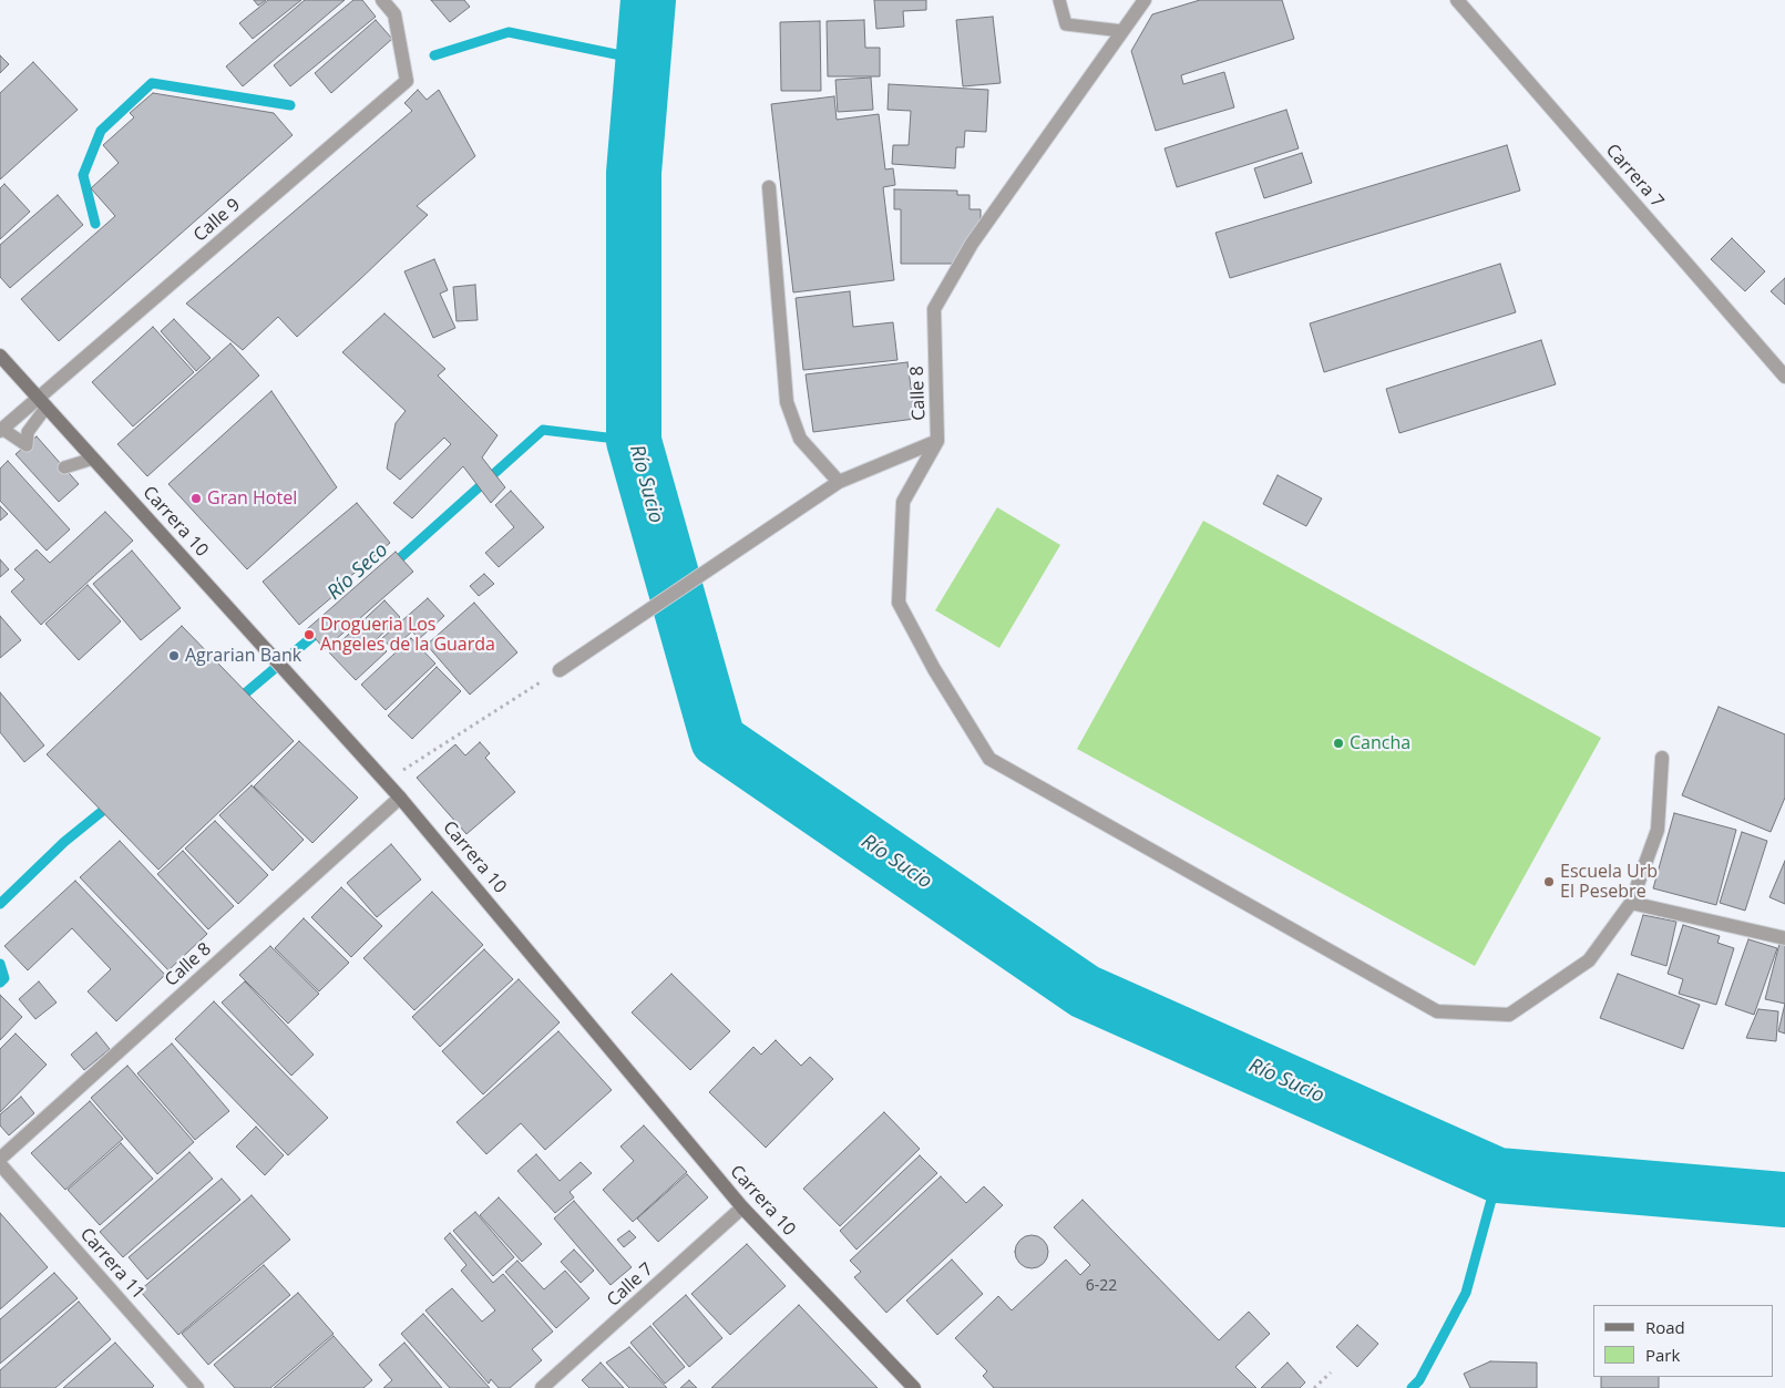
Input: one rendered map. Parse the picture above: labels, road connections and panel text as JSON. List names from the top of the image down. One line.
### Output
{"streets":{"main road":["Carrera 10"],"street":["Carrera 7","Calle 9","Calle 8","Carrera 11","Calle 7"]},"crossings":[["Calle 9","Carrera 10"],["Calle 8","Carrera 10"],["Carrera 10","Calle 7"]],"water":["Río Sucio","Río Seco"],"places":["Gran Hotel","Drogueria Los Angeles de la Guarda","Agrarian Bank","Cancha","Escuela Urb El Pesebre"],"house_numbers":["6-22"],"legend":["Road","Park"]}
